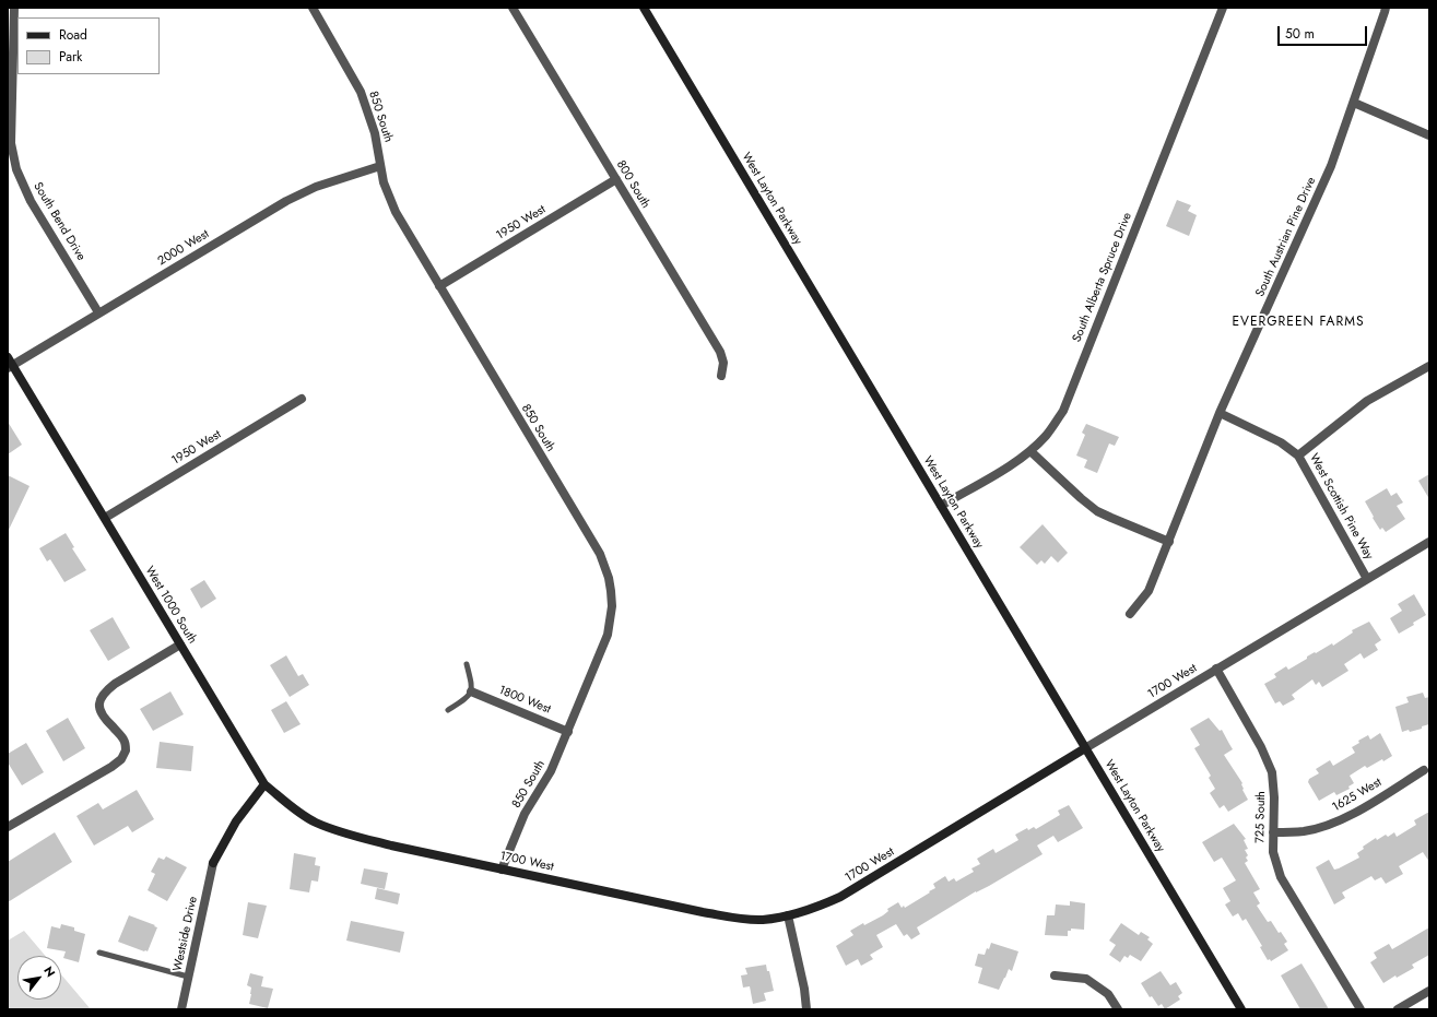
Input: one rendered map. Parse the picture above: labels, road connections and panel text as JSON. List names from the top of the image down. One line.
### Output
{"streets":{"street":["850 South","800 South","West Layton Parkway","South Bend Drive","1950 West","South Austrian Pine Drive","2000 West","South Alberta Spruce Drive","West Scottish Pine Way","West 1000 South","1700 West","1800 West","1625 West","725 South","Westside Drive"]},"crossings":[["850 South","1950 West"],["850 South","2000 West"],["850 South","1700 West"],["850 South","1800 West"],["800 South","1950 West"],["West Layton Parkway","South Alberta Spruce Drive"],["West Layton Parkway","1700 West"],["South Bend Drive","2000 West"],["1950 West","West 1000 South"],["South Austrian Pine Drive","West Scottish Pine Way"],["2000 West","West 1000 South"],["West Scottish Pine Way","1700 West"],["West 1000 South","1700 West"],["West 1000 South","Westside Drive"],["1700 West","725 South"],["1700 West","Westside Drive"],["1625 West","725 South"]],"districts":["EVERGREEN FARMS"],"legend":["Road","Park"],"scale_bar":"50 m","north":"top right"}
